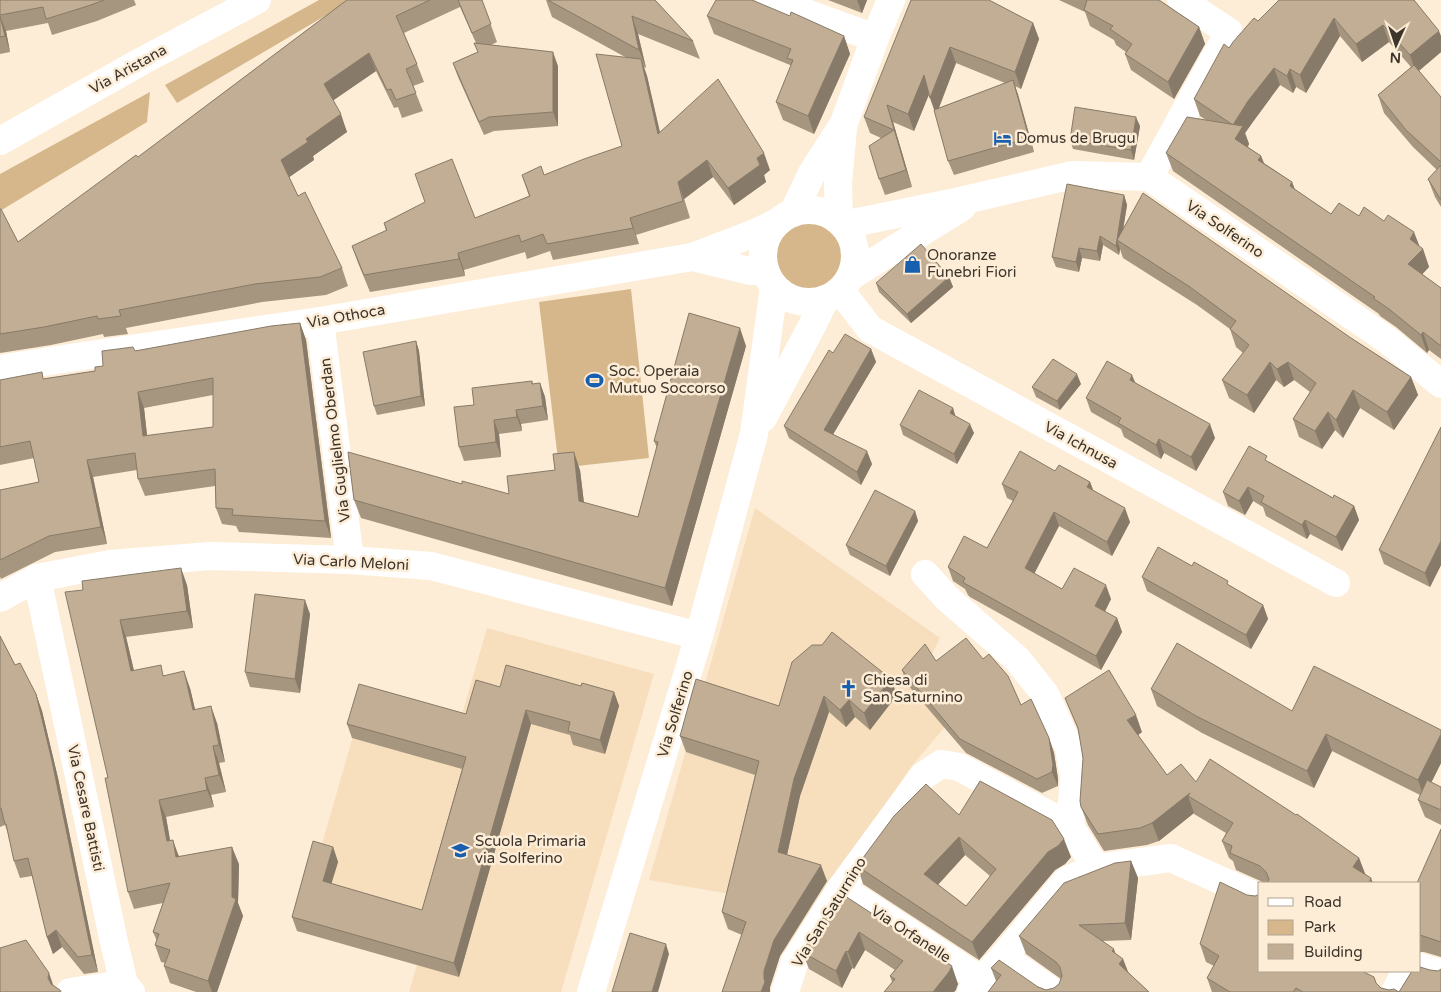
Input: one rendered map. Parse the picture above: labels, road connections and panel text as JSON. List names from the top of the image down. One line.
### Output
{"streets":{"street":["Via Aristana","Via Solferino","Via Othoca","Via Guglielmo Oberdan","Via Ichnusa","Via Carlo Meloni","Via Cesare Battisti","Via San Saturnino","Via Orfanelle"]},"crossings":[["Via Solferino","Via Othoca"],["Via Solferino","Via Ichnusa"],["Via Solferino","Via Carlo Meloni"],["Via Othoca","Via Guglielmo Oberdan"],["Via Othoca","Via Ichnusa"],["Via Guglielmo Oberdan","Via Carlo Meloni"],["Via Carlo Meloni","Via Cesare Battisti"],["Via San Saturnino","Via Orfanelle"]],"places":{"hotel":["Domus de Brugu"],"shop":["Onoranze Funebri Fiori"],"sports":["Soc. Operaia Mutuo Soccorso"],"church":["Chiesa di San Saturnino"],"school or university":["Scuola Primaria via Solferino"]},"legend":["Road","Park","Building"],"north":"bottom"}
